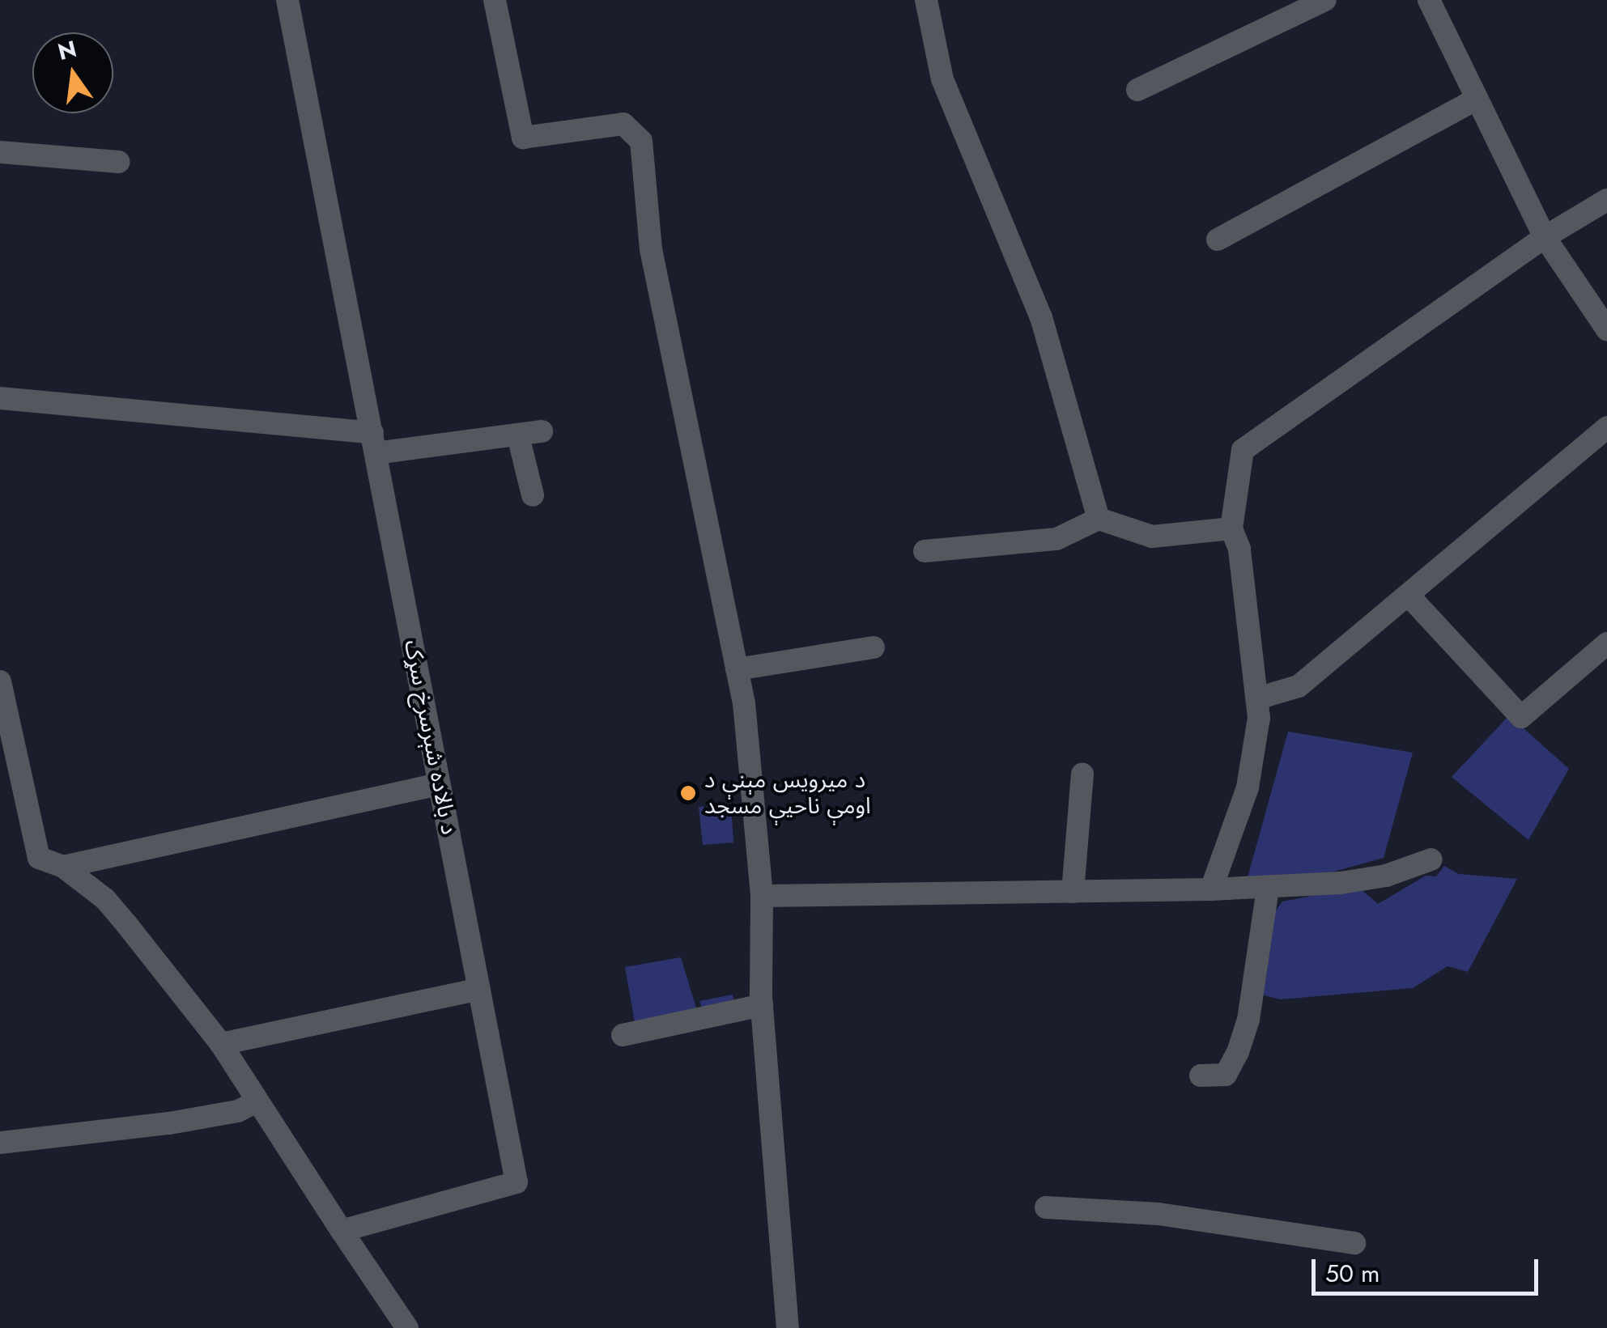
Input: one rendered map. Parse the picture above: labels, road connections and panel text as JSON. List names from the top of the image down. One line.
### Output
{"streets":{"street":["د بالاده شېرسرخ سړک"]},"places":["د ميرویس مېنې د اومې ناحيې مسجد"],"scale_bar":"50 m","north":"top"}
